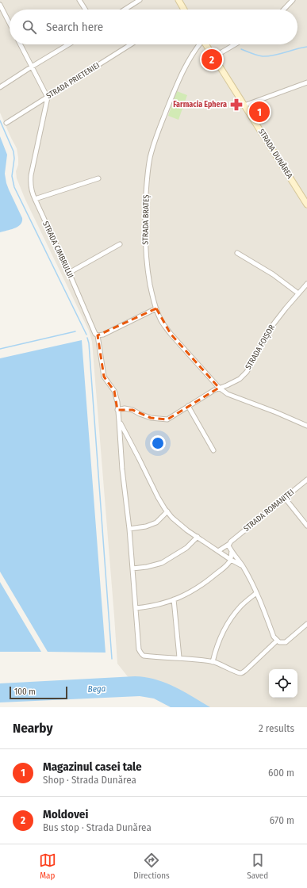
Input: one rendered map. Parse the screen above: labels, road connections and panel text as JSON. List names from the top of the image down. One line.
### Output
{"streets":{"street":["STRADA PRIETENIEI","STRADA DUNĂREA","STRADA BRATEȘ","STRADA CIMBRULUI","STRADA FOIȘOR","STRADA ROMANIȚEI"]},"crossings":[["STRADA PRIETENIEI","STRADA CIMBRULUI"],["STRADA BRATEȘ","STRADA FOIȘOR"],["STRADA CIMBRULUI","STRADA FOIȘOR"]],"water":["Bega"],"places":{"pharmacy":["Farmacia Ephera"]},"scale_bar":"100 m","page":{"search":"Search here","pins":["2","1"],"scale":"100 m","heading":["Nearby","2 results"],"list":[{"mark":"1","name":"Magazinul casei tale","note":"Shop · Strada Dunărea","value":"600 m"},{"mark":"2","name":"Moldovei","note":"Bus stop · Strada Dunărea","value":"670 m"}],"nav":["Map","Directions","Saved"]}}
